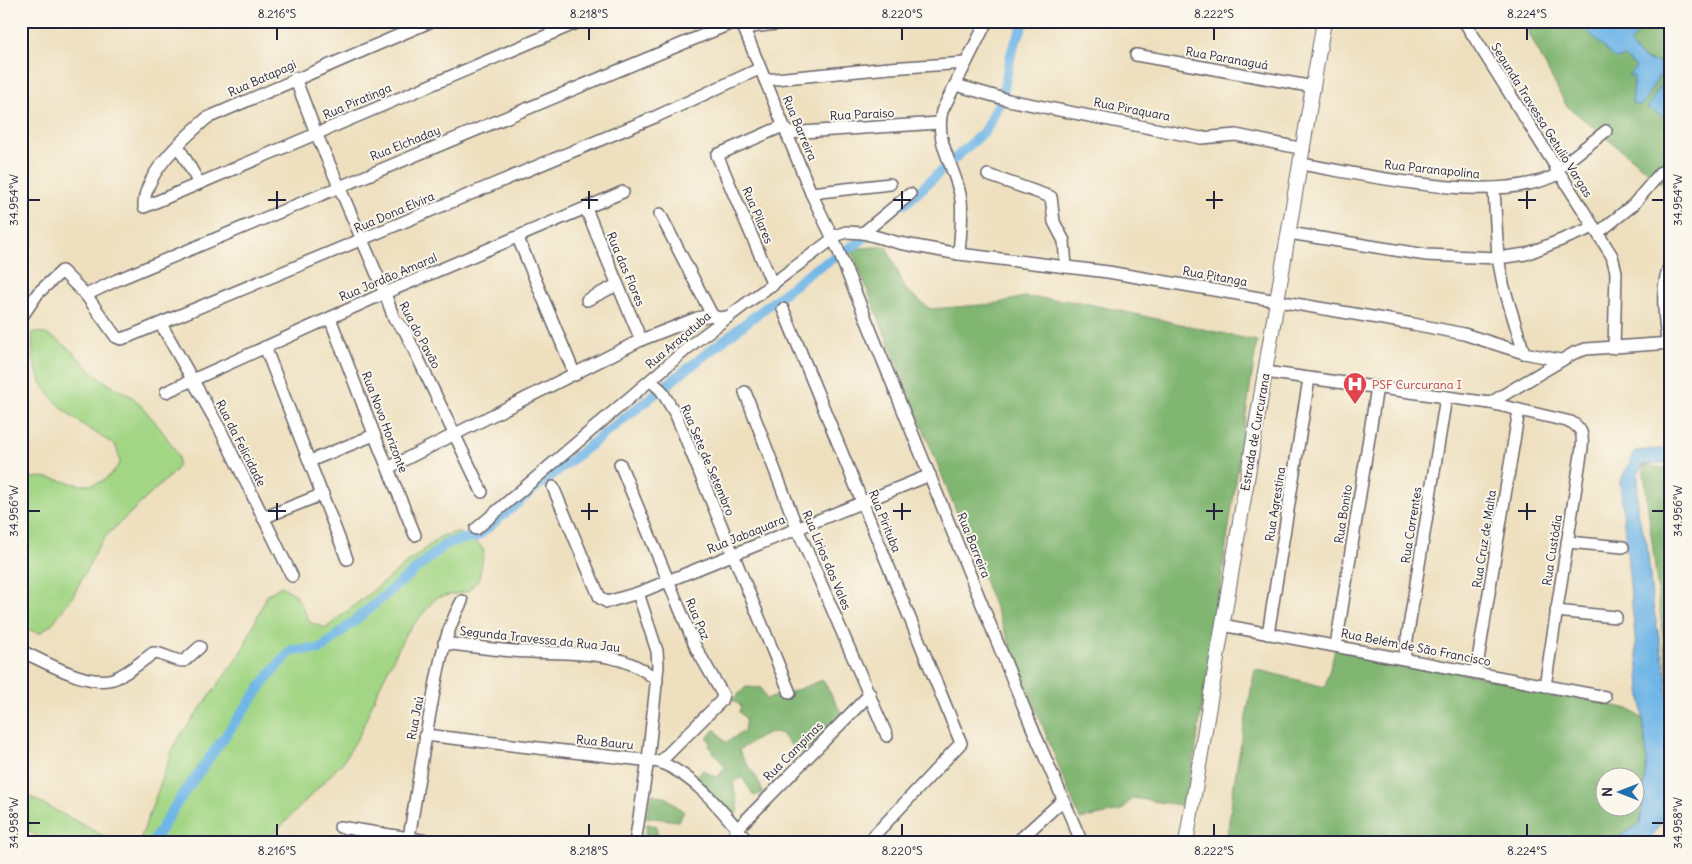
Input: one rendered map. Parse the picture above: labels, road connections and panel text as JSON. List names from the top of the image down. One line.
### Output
{"streets":{"main road":["Estrada de Curcurana"],"street":["Rua Paranaguá","Rua Batapagi","Rua Piratinga","Rua Piraquara","Rua Paraiso","Segunda Travessa Getulio Vargas","Rua Barreira","Rua Elchaday","Rua Paranapolina","Rua Dona Elvira","Rua Pilares","Rua das Flores","Rua Pitanga","Rua Jordão Amaral","Rua do Pavão","Rua Araçatuba","Rua Novo Horizonte","Rua da Felicidade","Rua Sete de Setembro","Rua Agrestina","Rua Bonito","Rua Pirituba","Rua Correntes","Rua Jabaquara","Rua Cruz de Malta","Rua Custódia","Rua Lírios dos Vales","Rua Paz","Segunda Travessa da Rua Jau","Rua Belém de São Francisco","Rua Jaú","Rua Bauru","Rua Campinas"]},"crossings":[["Rua Paranaguá","Estrada de Curcurana"],["Rua Batapagi","Rua Piratinga"],["Rua Batapagi","Rua do Pavão"],["Rua Piratinga","Rua do Pavão"],["Rua Piraquara","Estrada de Curcurana"],["Rua Paraiso","Rua Barreira"],["Rua Paraiso","Rua Pilares"],["Segunda Travessa Getulio Vargas","Rua Paranapolina"],["Rua Barreira","Rua Elchaday"],["Rua Barreira","Rua Dona Elvira"],["Rua Barreira","Rua Pilares"],["Rua Barreira","Rua Araçatuba"],["Rua Barreira","Rua Jabaquara"],["Rua Elchaday","Rua Dona Elvira"],["Rua Elchaday","Rua do Pavão"],["Rua Paranapolina","Estrada de Curcurana"],["Rua Dona Elvira","Rua do Pavão"],["Rua Dona Elvira","Rua da Felicidade"],["Rua Pilares","Rua Araçatuba"],["Rua das Flores","Rua Jordão Amaral"],["Rua Pitanga","Rua Araçatuba"],["Rua Pitanga","Estrada de Curcurana"],["Rua Jordão Amaral","Rua do Pavão"],["Rua Jordão Amaral","Rua Novo Horizonte"],["Rua Jordão Amaral","Rua da Felicidade"],["Rua Araçatuba","Rua Sete de Setembro"],["Estrada de Curcurana","Rua Belém de São Francisco"],["Rua Sete de Setembro","Rua Jabaquara"],["Rua Agrestina","Rua Belém de São Francisco"],["Rua Bonito","Rua Belém de São Francisco"],["Rua Pirituba","Rua Jabaquara"],["Rua Correntes","Rua Belém de São Francisco"],["Rua Jabaquara","Rua Lírios dos Vales"],["Rua Jabaquara","Rua Paz"],["Rua Cruz de Malta","Rua Custódia"],["Rua Cruz de Malta","Rua Belém de São Francisco"],["Rua Custódia","Rua Belém de São Francisco"],["Rua Lírios dos Vales","Rua Campinas"],["Rua Paz","Rua Bauru"],["Segunda Travessa da Rua Jau","Rua Jaú"],["Rua Jaú","Rua Bauru"],["Rua Bauru","Rua Campinas"]],"places":{"hospital":["PSF Curcurana I"]},"north":"left","coordinates":["8.216°S","8.218°S","8.220°S","8.222°S","8.224°S","34.954°W","34.956°W","34.958°W"]}
